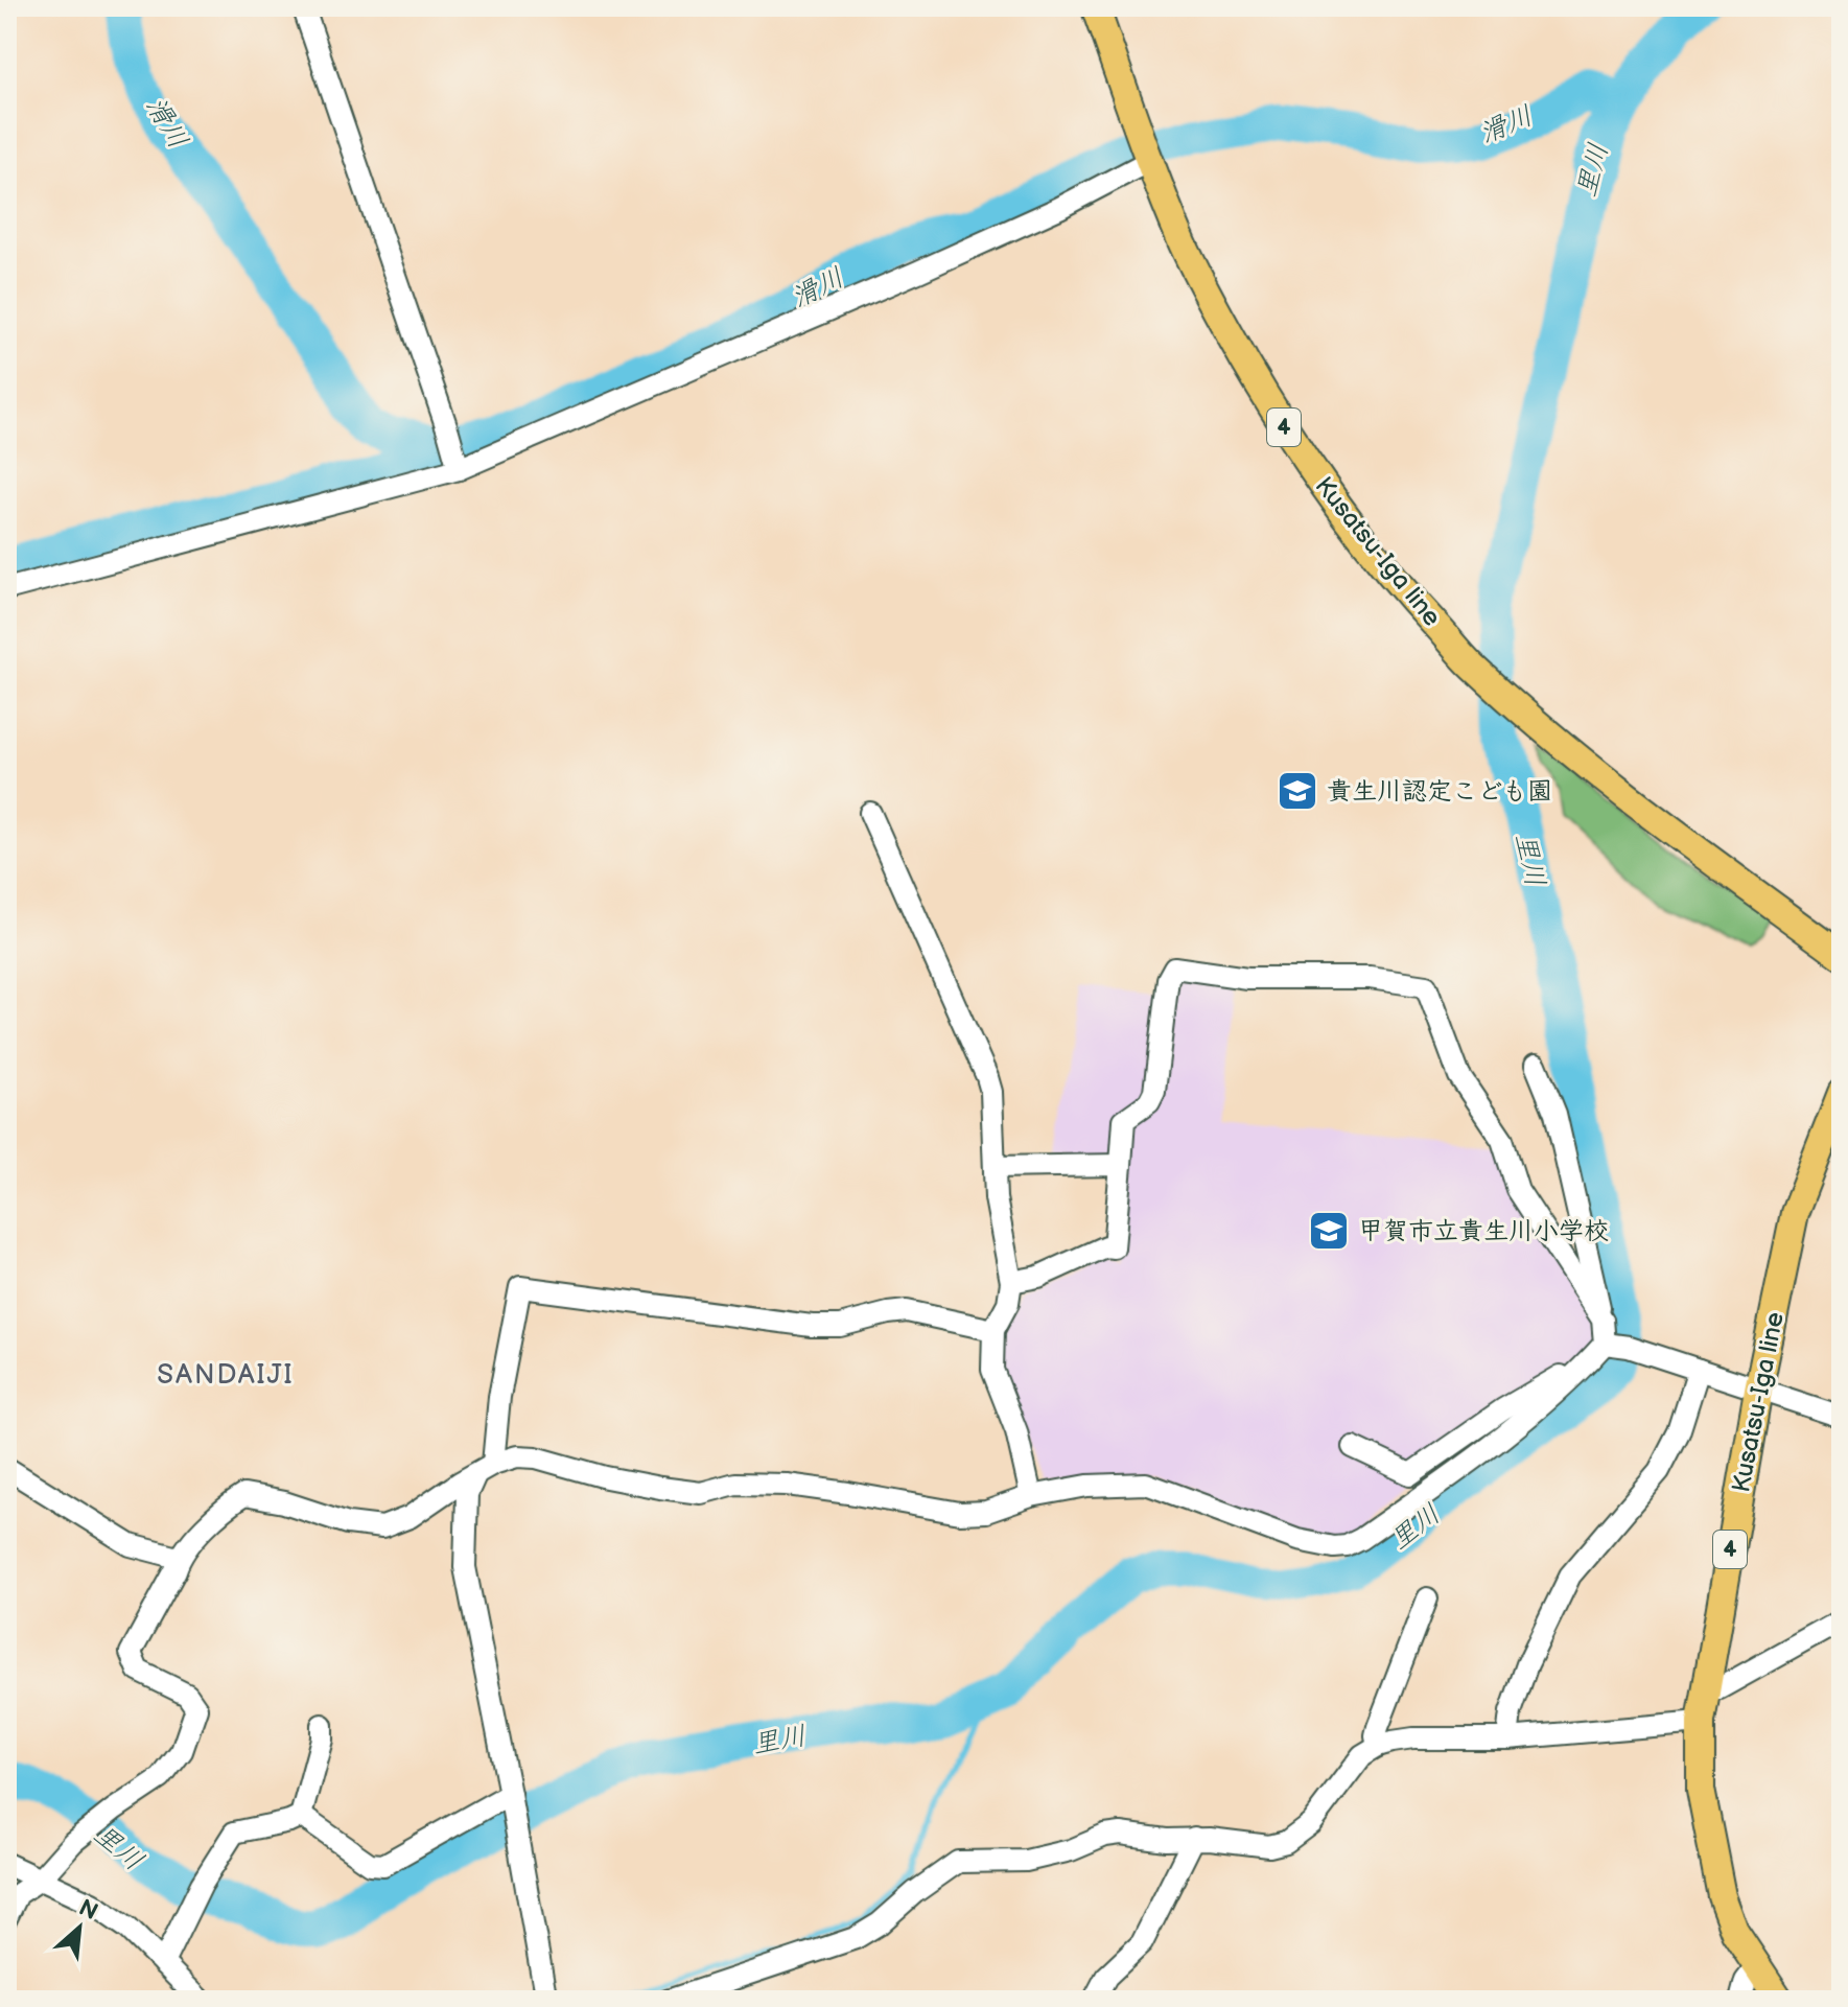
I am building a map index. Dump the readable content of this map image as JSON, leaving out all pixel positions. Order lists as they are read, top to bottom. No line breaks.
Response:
{"streets":{"main road":["4","Kusatsu-Iga line"]},"districts":["SANDAIJI"],"water":["滑川","里川"],"places":{"school or university":["貴生川認定こども園","甲賀市立貴生川小学校"]},"north":"top right"}
